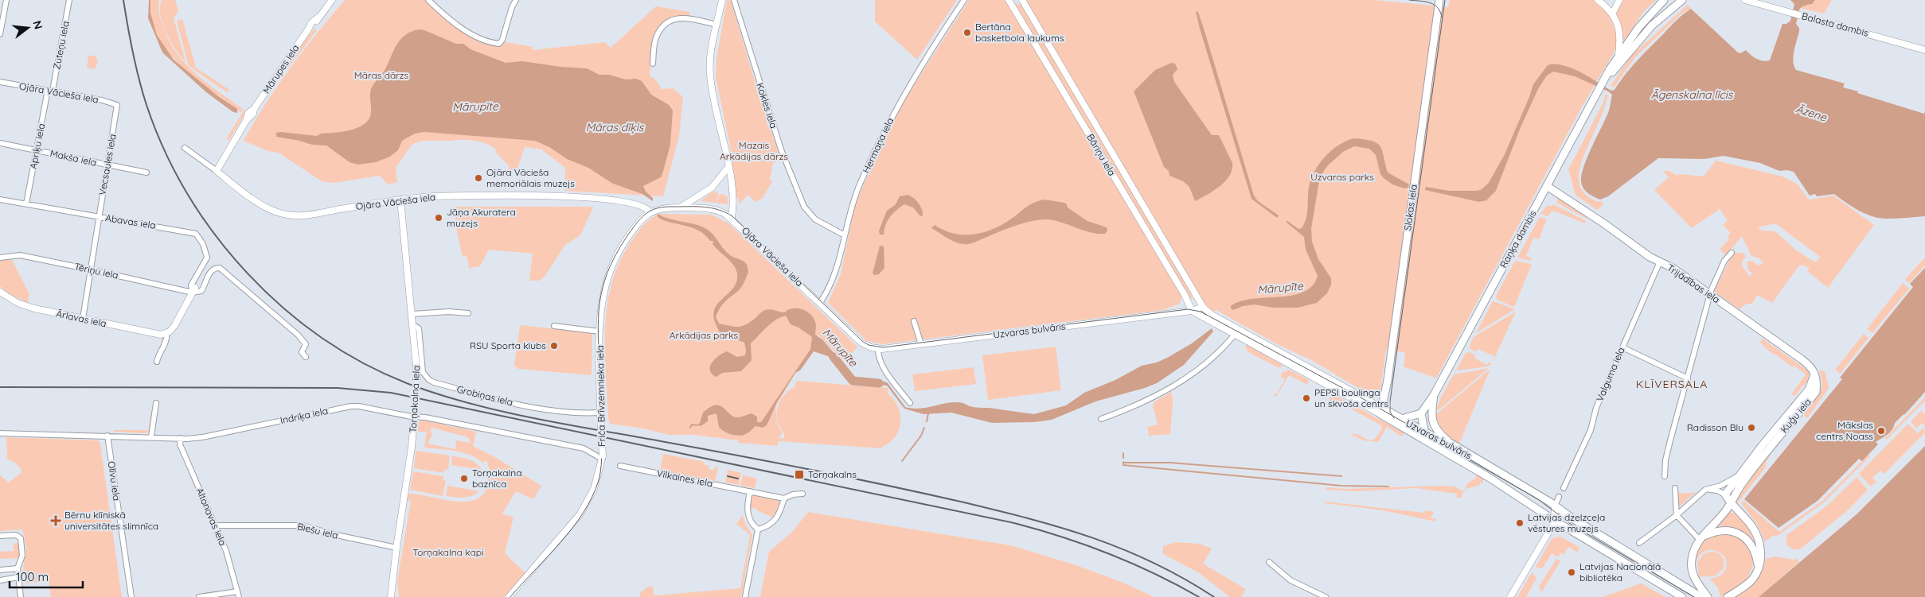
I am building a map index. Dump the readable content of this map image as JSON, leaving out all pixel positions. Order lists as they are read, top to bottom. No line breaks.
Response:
{"streets":{"main road":["Slokas iela","Raņķa dambis","Trijādības iela","Uzvaras bulvāris","Kuģu iela"],"street":["Balasta dambis","Zuteņu iela","Mārupes iela","Ojāra Vācieša iela","Kokles iela","Hermaņa iela","Apriķu iela","Bāriņu iela","Makša iela","Vecsaules iela","Abavas iela","Tēriņu iela","Ārlavas iela","Valguma iela","Grobiņas iela","Friča Brīvzemnieka iela","Torņakalna iela","Indriķa iela","Vilkaines iela","Olīvu iela","Altonavas iela","Biešu iela"]},"crossings":[["Zuteņu iela","Ojāra Vācieša iela"],["Zuteņu iela","Apriķu iela"],["Mārupes iela","Ojāra Vācieša iela"],["Ojāra Vācieša iela","Hermaņa iela"],["Ojāra Vācieša iela","Apriķu iela"],["Ojāra Vācieša iela","Vecsaules iela"],["Ojāra Vācieša iela","Uzvaras bulvāris"],["Ojāra Vācieša iela","Friča Brīvzemnieka iela"],["Ojāra Vācieša iela","Torņakalna iela"],["Kokles iela","Hermaņa iela"],["Apriķu iela","Makša iela"],["Apriķu iela","Abavas iela"],["Bāriņu iela","Uzvaras bulvāris"],["Makša iela","Vecsaules iela"],["Vecsaules iela","Abavas iela"],["Vecsaules iela","Tēriņu iela"],["Vecsaules iela","Ārlavas iela"],["Slokas iela","Uzvaras bulvāris"],["Abavas iela","Tēriņu iela"],["Raņķa dambis","Trijādības iela"],["Raņķa dambis","Uzvaras bulvāris"],["Trijādības iela","Valguma iela"],["Trijādības iela","Kuģu iela"],["Grobiņas iela","Friča Brīvzemnieka iela"],["Grobiņas iela","Torņakalna iela"],["Friča Brīvzemnieka iela","Indriķa iela"],["Torņakalna iela","Indriķa iela"],["Torņakalna iela","Biešu iela"],["Indriķa iela","Olīvu iela"],["Indriķa iela","Altonavas iela"],["Altonavas iela","Biešu iela"]],"districts":["KLĪVERSALA"],"water":["Āgenskalna līcis","Mārupīte","Āzene","Māras dīķis"],"parks":["Māras dārzs","Mazais Arkādijas dārzs","Uzvaras parks","Arkādijas parks","Torņakalna kapi"],"places":{"other":["Bertāna basketbola laukums","Ojāra Vācieša memoriālais muzejs","Jāņa Akuratera muzejs","RSU Sporta klubs","PEPSI boulinga un skvoša centrs","Radisson Blu","Mākslas centrs Noass","Torņakalna baznīca","Latvijas dzelzceļa vēstures muzejs","Latvijas Nacionālā bibliotēka"],"transit":["Torņakalns"],"health":["Bērnu klīniskā universitātes slimnīca"]},"scale_bar":"100 m","north":"right"}
